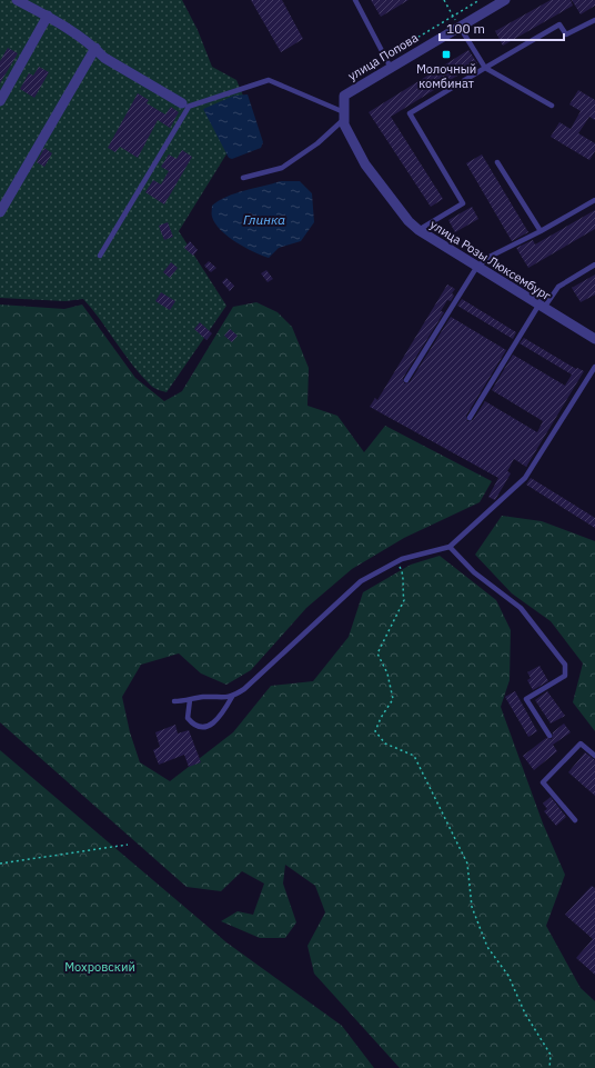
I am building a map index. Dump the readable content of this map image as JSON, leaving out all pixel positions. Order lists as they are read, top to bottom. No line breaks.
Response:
{"streets":{"street":["улица Попова","улица Розы Люксембург"]},"crossings":[["улица Попова","улица Розы Люксембург"]],"water":["Глинка"],"parks":["Мохровский"],"places":{"transit":["Молочный комбинат"]},"scale_bar":"100 m"}
